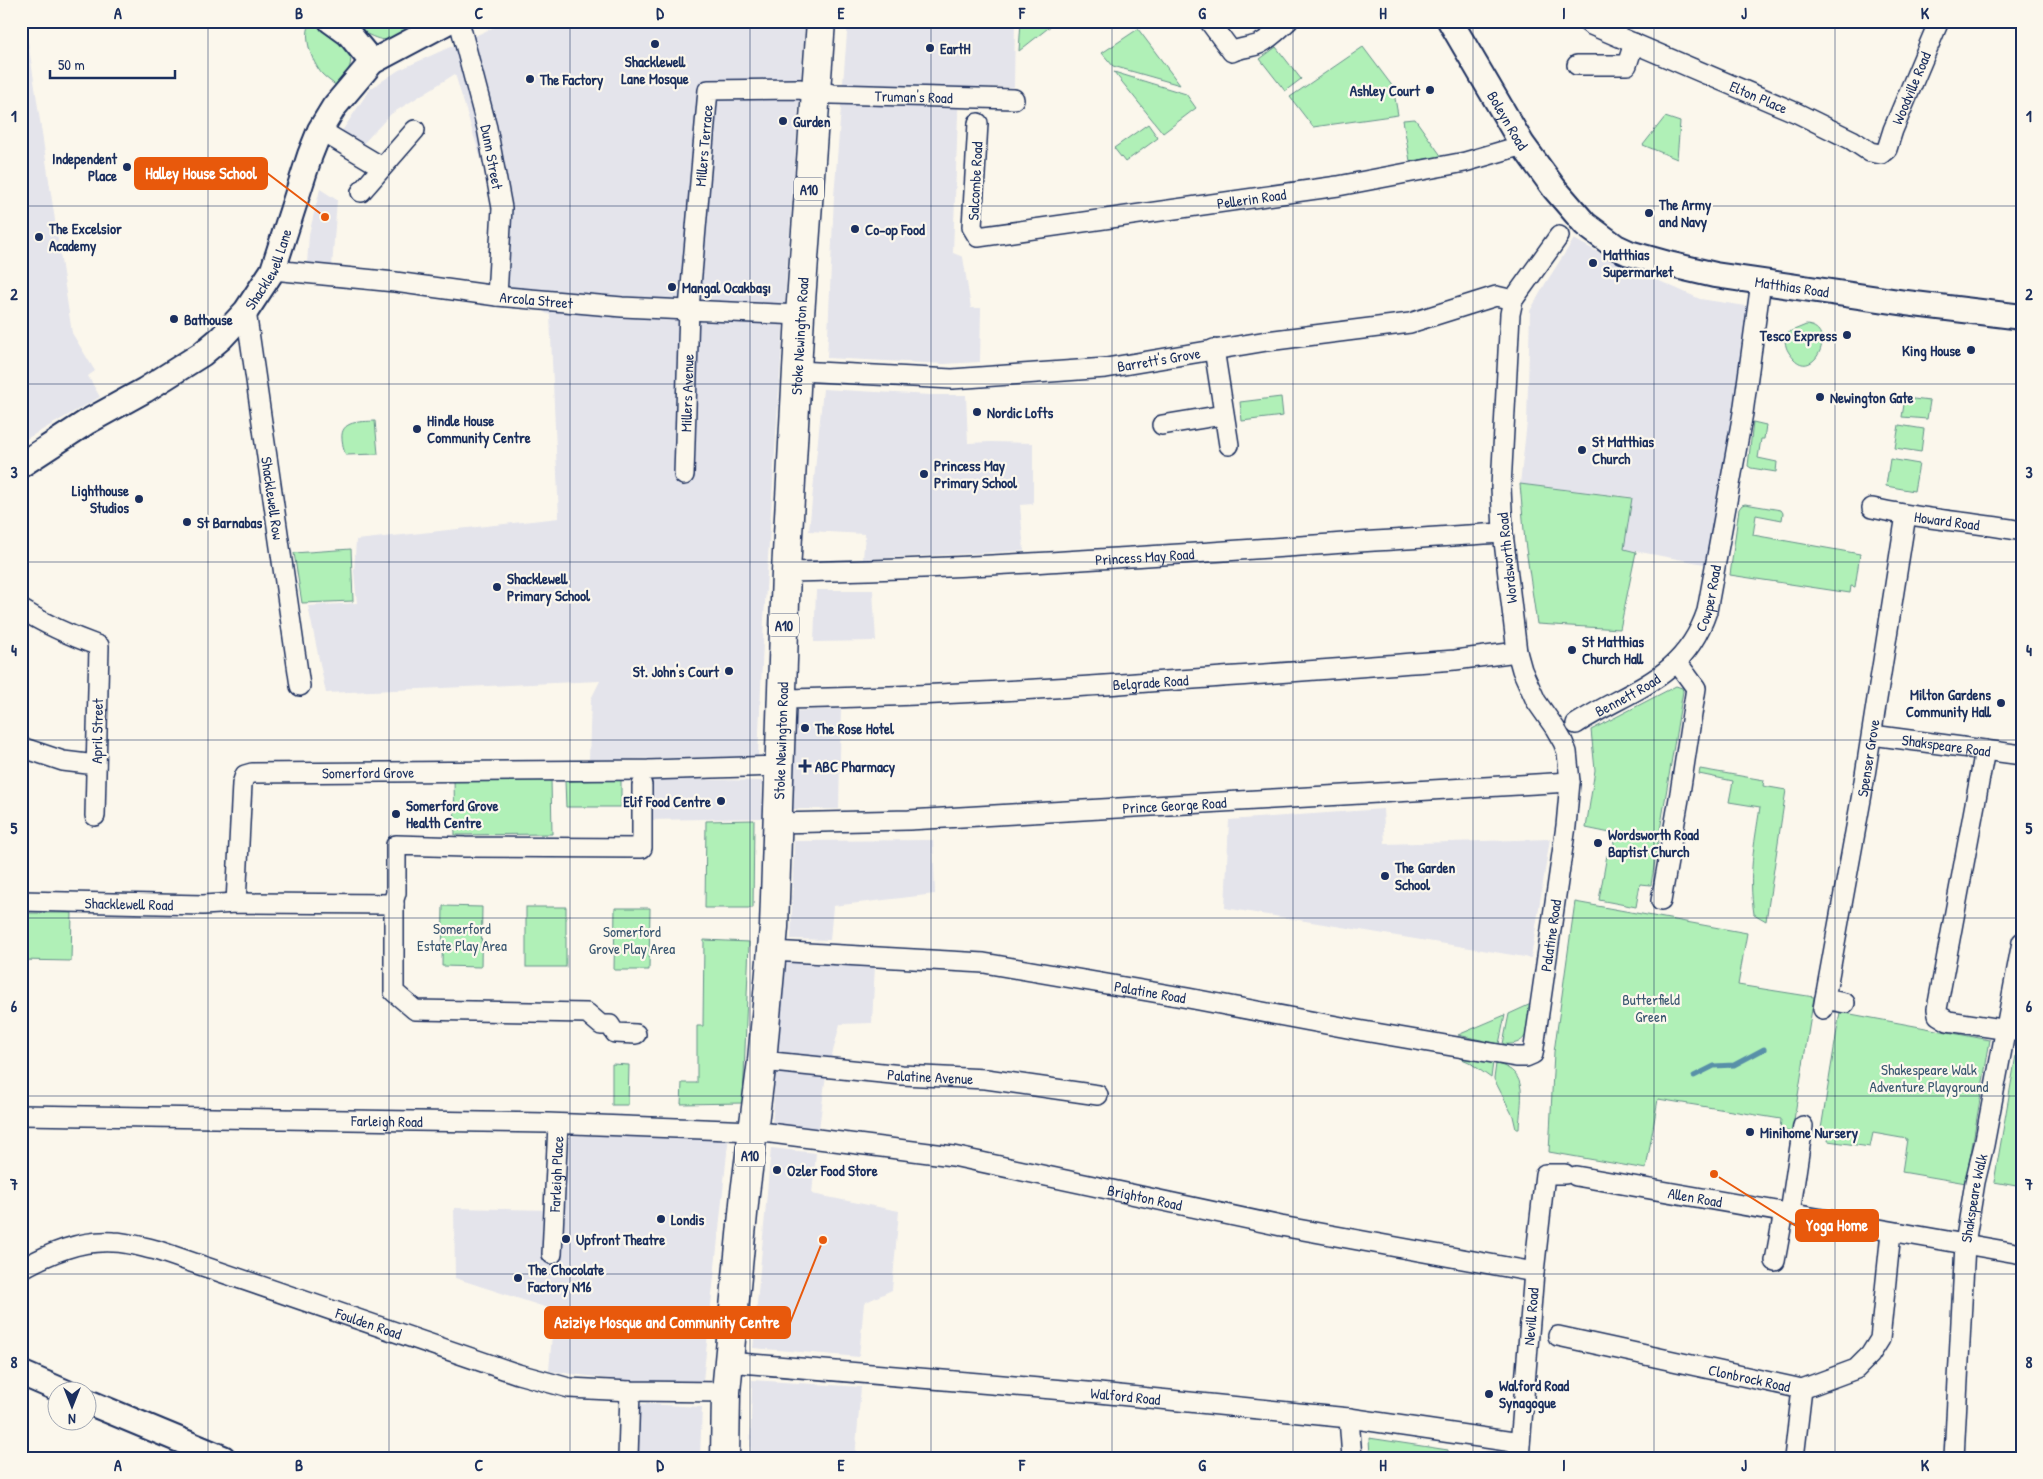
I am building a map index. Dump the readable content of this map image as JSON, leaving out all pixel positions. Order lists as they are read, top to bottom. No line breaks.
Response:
{"streets":{"highway":["A10","Stoke Newington Road"],"street":["Woodville Road","Truman's Road","Elton Place","Boleyn Road","Millers Terrace","Dunn Street","Salcombe Road","Pellerin Road","Shacklewell Lane","Matthias Road","Arcola Street","Barrett's Grove","Millers Avenue","Shacklewell Row","Howard Road","Princess May Road","Wordsworth Road","Cowper Road","Belgrade Road","Bennett Road","April Street","Shakspeare Road","Spenser Grove","Somerford Grove","Prince George Road","Shacklewell Road","Palatine Road","Palatine Avenue","Farleigh Road","Farleigh Place","Brighton Road","Allen Road","Shakspeare Walk","Nevill Road","Foulden Road","Clonbrock Road","Walford Road"]},"crossings":[["Woodville Road","Elton Place"],["Truman's Road","Millers Terrace"],["Truman's Road","Salcombe Road"],["Truman's Road","Stoke Newington Road"],["Boleyn Road","Pellerin Road"],["Boleyn Road","Matthias Road"],["Millers Terrace","Arcola Street"],["Millers Terrace","Stoke Newington Road"],["Millers Terrace","Millers Avenue"],["Dunn Street","Arcola Street"],["Salcombe Road","Pellerin Road"],["Shacklewell Lane","Arcola Street"],["Shacklewell Lane","Shacklewell Row"],["Matthias Road","Cowper Road"],["Arcola Street","Stoke Newington Road"],["Arcola Street","Millers Avenue"],["Stoke Newington Road","Barrett's Grove"],["Stoke Newington Road","Princess May Road"],["Stoke Newington Road","Belgrade Road"],["Stoke Newington Road","Somerford Grove"],["Stoke Newington Road","Prince George Road"],["Stoke Newington Road","Palatine Road"],["Stoke Newington Road","Palatine Avenue"],["Stoke Newington Road","Farleigh Road"],["Stoke Newington Road","Brighton Road"],["Stoke Newington Road","Foulden Road"],["Stoke Newington Road","Walford Road"],["Barrett's Grove","Wordsworth Road"],["Howard Road","Spenser Grove"],["Princess May Road","Wordsworth Road"],["Wordsworth Road","Belgrade Road"],["Wordsworth Road","Prince George Road"],["Wordsworth Road","Palatine Road"],["Cowper Road","Bennett Road"],["Shakspeare Road","Spenser Grove"],["Somerford Grove","Shacklewell Road"],["Farleigh Road","Farleigh Place"],["Farleigh Road","Brighton Road"],["Brighton Road","Nevill Road"],["Allen Road","Shakspeare Walk"],["Allen Road","Nevill Road"],["Allen Road","Clonbrock Road"],["Nevill Road","Walford Road"]],"parks":["Somerford Estate Play Area","Somerford Grove Play Area","Butterfield Green","Shakespeare Walk Adventure Playground"],"places":{"other":["Shacklewell Lane Mosque","EartH","The Factory","Ashley Court","Gurden","Independent Place","The Army and Navy","Halley House School","Co-op Food","The Excelsior Academy","Matthias Supermarket","Mangal Ocakbaşı","Bathouse","Tesco Express","King House","Newington Gate","Nordic Lofts","Hindle House Community Centre","St Matthias Church","Princess May Primary School","Lighthouse Studios","St Barnabas","Shacklewell Primary School","St Matthias Church Hall","St. John's Court","Milton Gardens Community Hall","The Rose Hotel","Elif Food Centre","Somerford Grove Health Centre","Wordsworth Road Baptist Church","The Garden School","Minihome Nursery","Ozler Food Store","Yoga Home","Londis","Upfront Theatre","Aziziye Mosque and Community Centre","The Chocolate Factory N16","Walford Road Synagogue"],"health":["ABC Pharmacy"]},"scale_bar":"50 m","north":"bottom","grid":{"columns":["A","B","C","D","E","F","G","H","I","J","K"],"rows":["1","2","3","4","5","6","7","8"]}}
